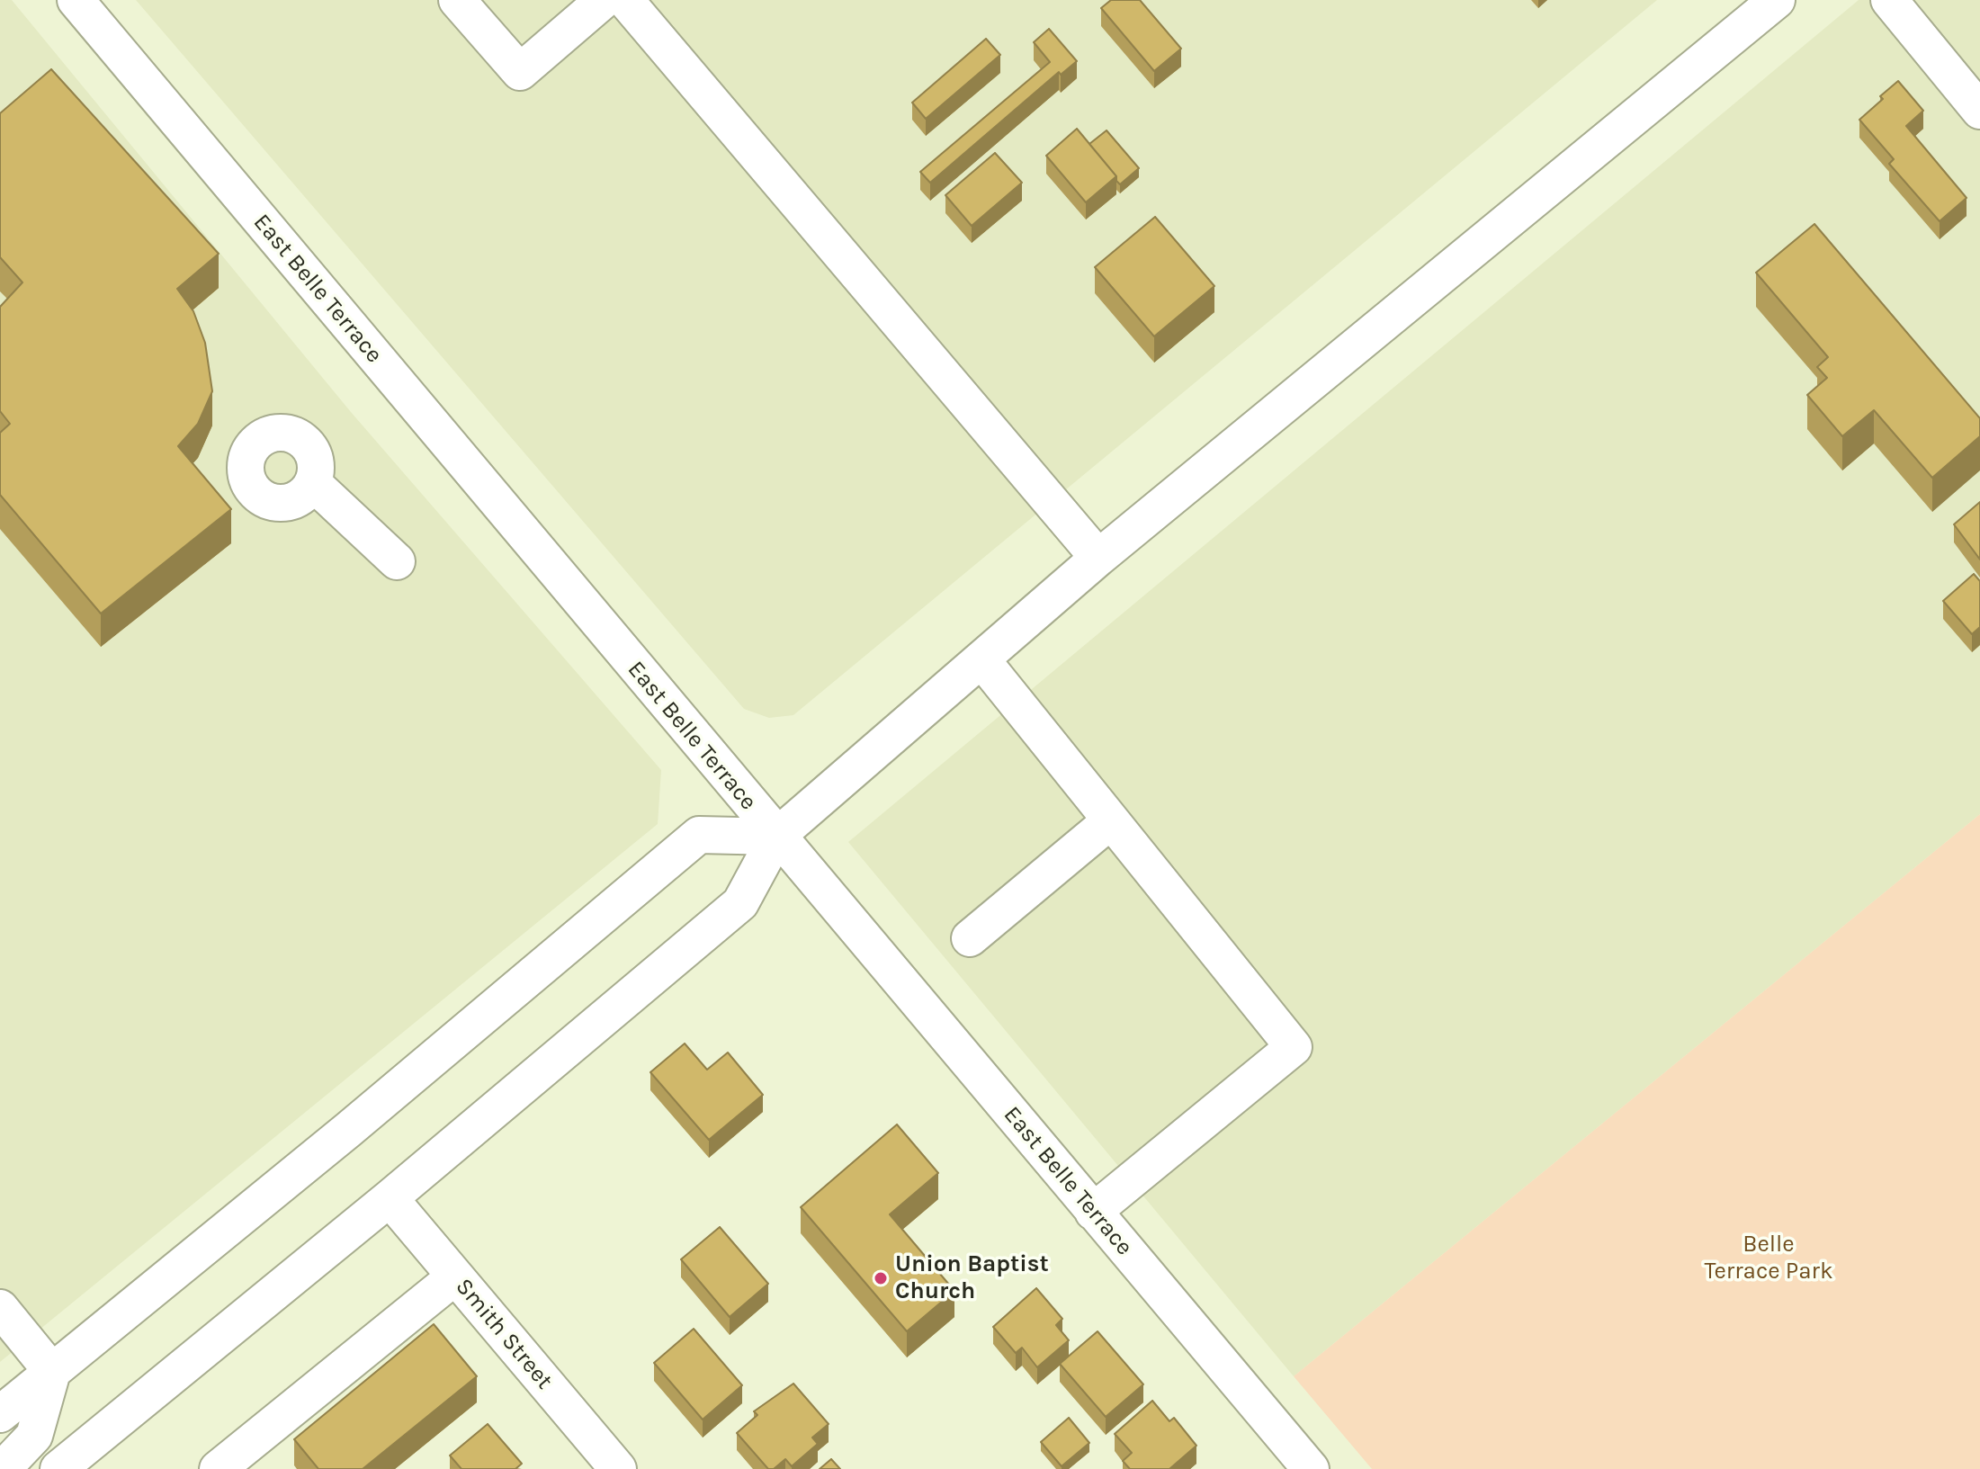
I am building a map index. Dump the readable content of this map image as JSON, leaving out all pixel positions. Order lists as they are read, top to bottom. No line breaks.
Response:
{"streets":{"street":["East Belle Terrace","Smith Street"]},"parks":["Belle Terrace Park"],"places":["Union Baptist Church"]}
